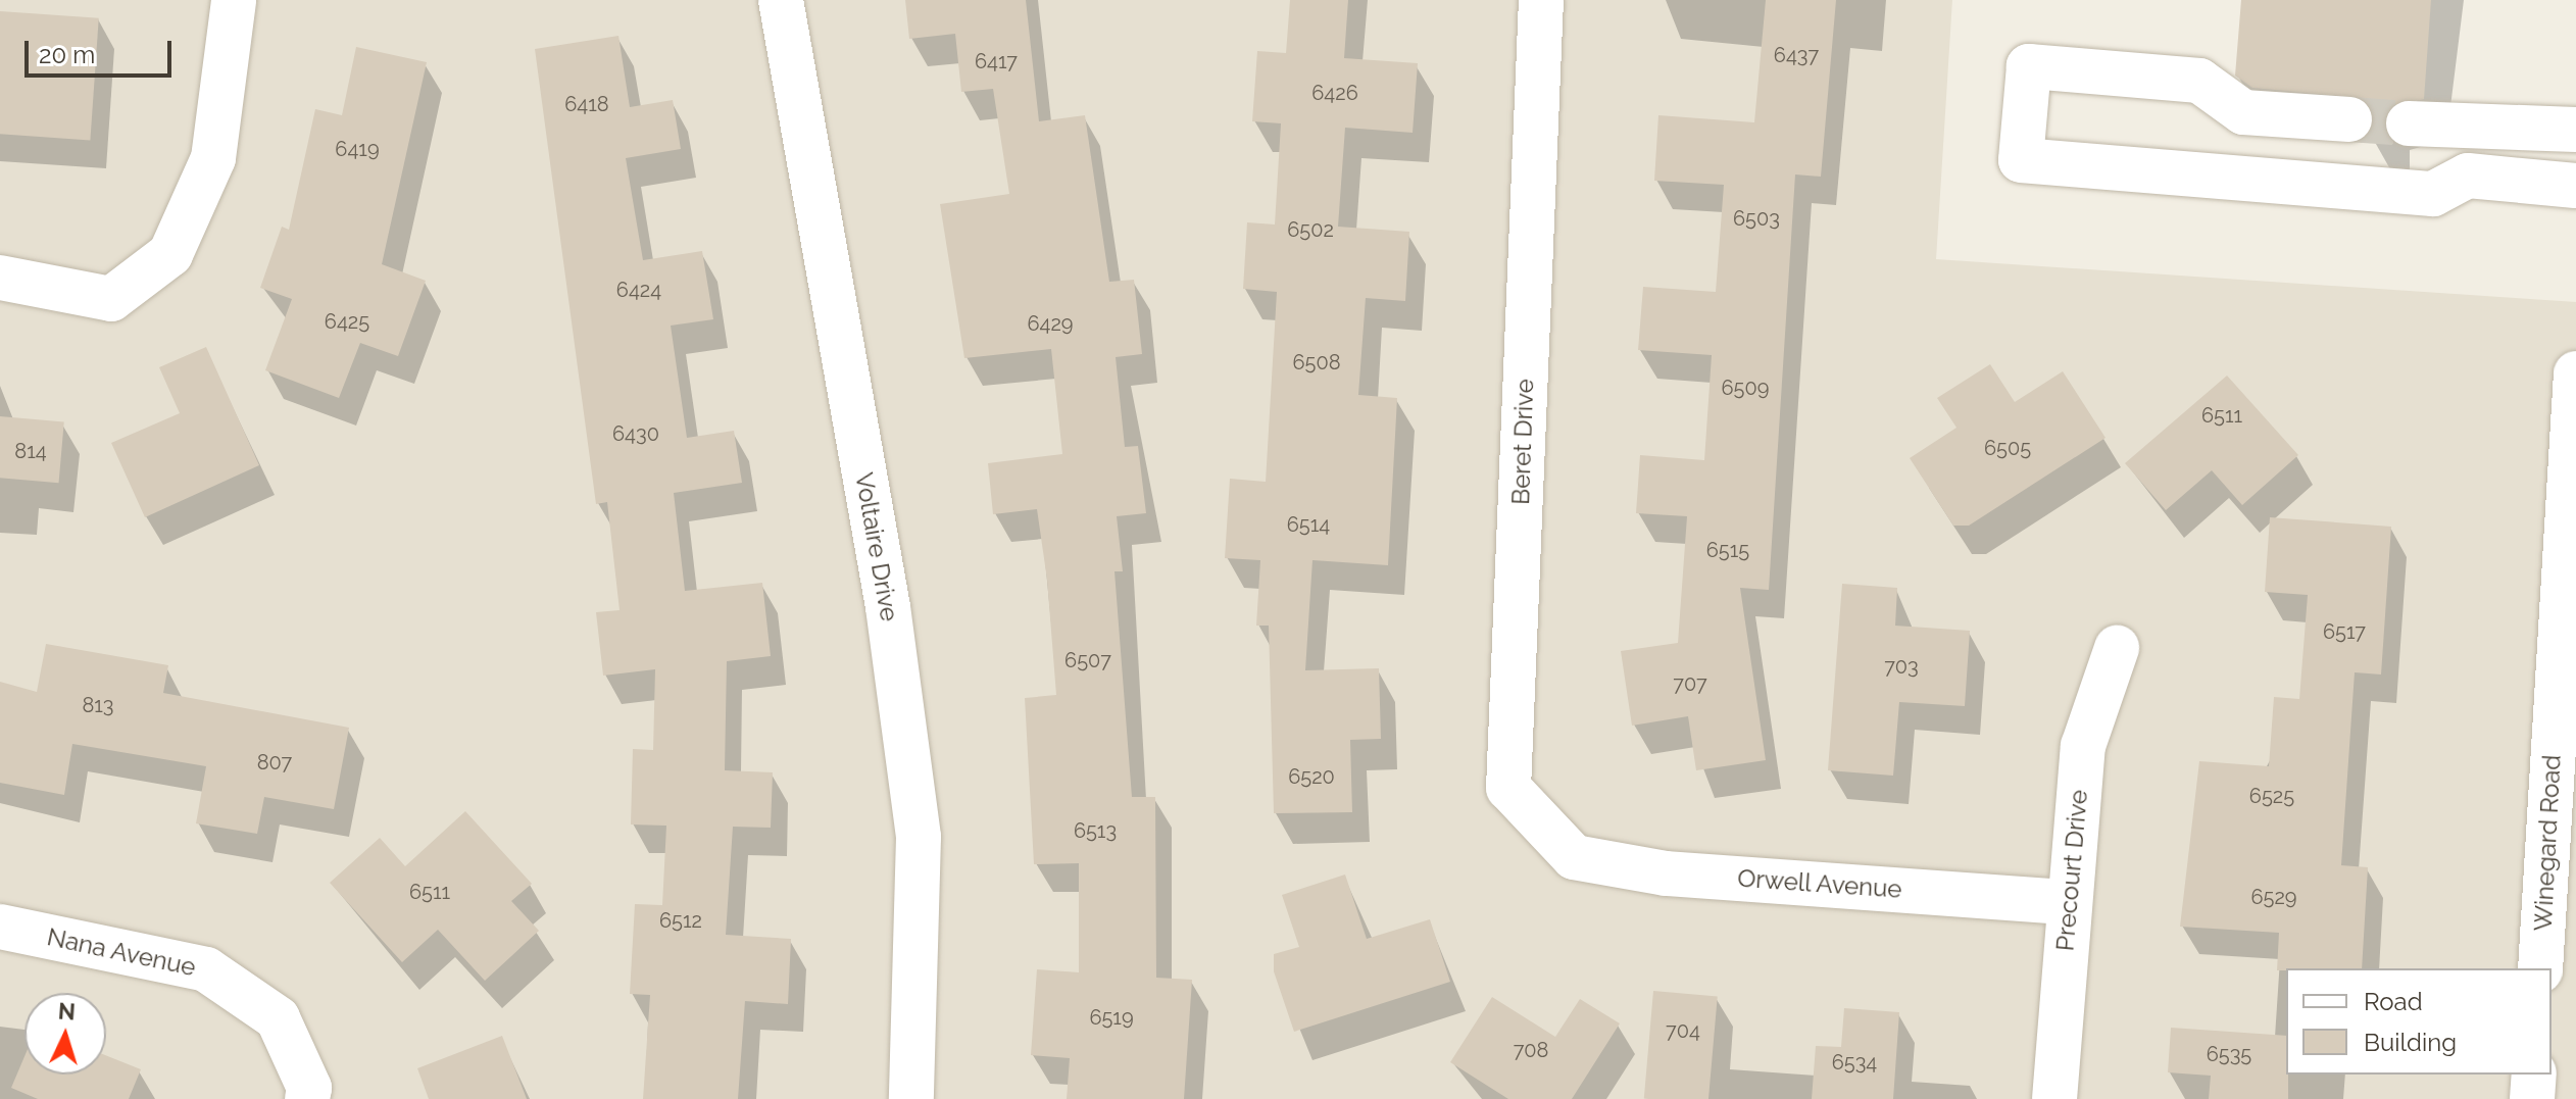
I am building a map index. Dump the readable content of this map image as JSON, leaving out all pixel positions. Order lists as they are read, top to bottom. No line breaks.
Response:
{"streets":{"street":["Beret Drive","Voltaire Drive","Winegard Road","Precourt Drive","Orwell Avenue","Nana Avenue"]},"crossings":[["Beret Drive","Orwell Avenue"],["Precourt Drive","Orwell Avenue"]],"house_numbers":["6437","6417","6426","6418","6419","6503","6502","6424","6425","6429","6508","6509","6511","6430","6505","814","6514","6515","6517","6507","703","707","813","807","6520","6525","6513","6511","6529","6512","6519","704","708","6535","6534"],"legend":["Road","Building"],"scale_bar":"20 m","north":"top"}
